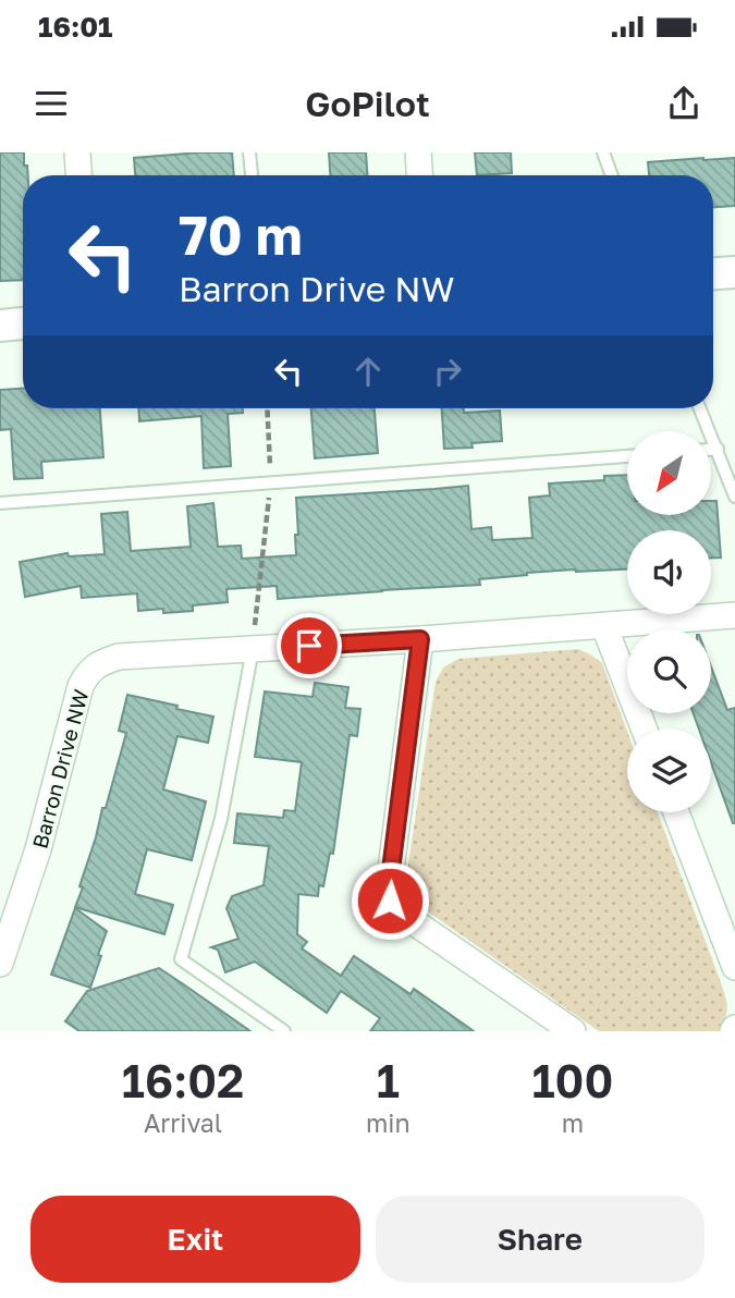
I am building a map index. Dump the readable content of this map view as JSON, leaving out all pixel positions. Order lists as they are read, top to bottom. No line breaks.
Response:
{"streets":{"street":["Barron Drive NW"]},"north":"bottom left","page":{"status":"16:01","header":"GoPilot","turn":["70 m","Barron Drive NW"],"eta":["16:02","Arrival","1","min","100","m"],"buttons":["Exit","Share"]}}
